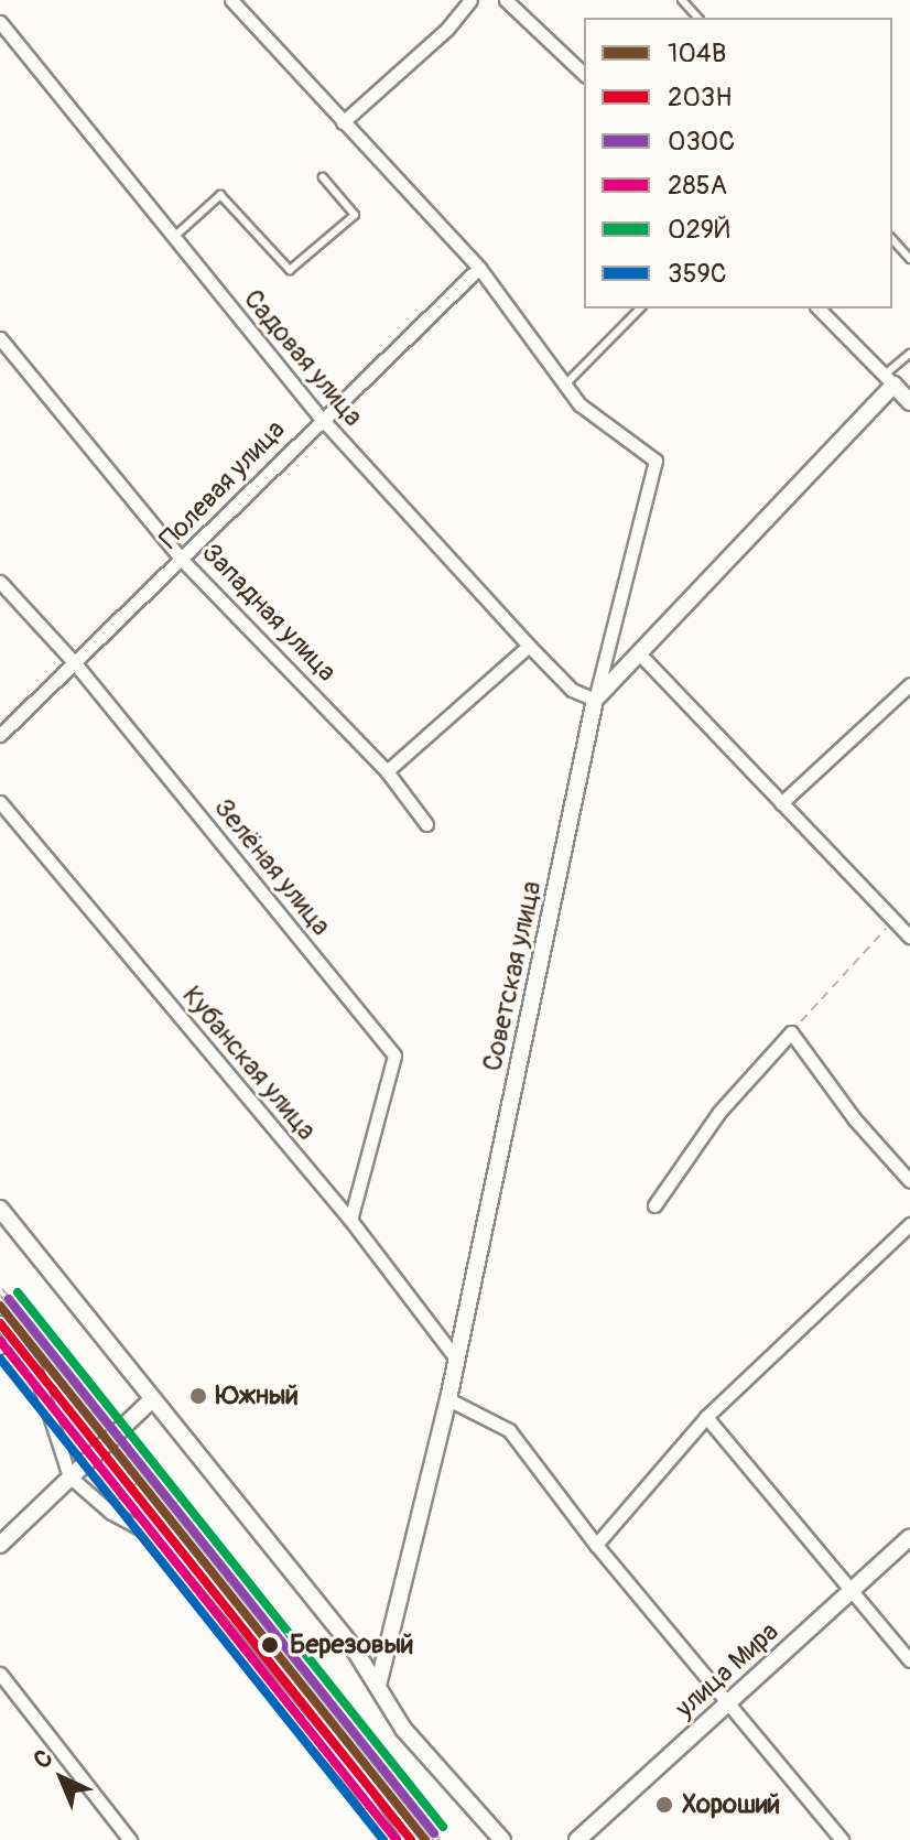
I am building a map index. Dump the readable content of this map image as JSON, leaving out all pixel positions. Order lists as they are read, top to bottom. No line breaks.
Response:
{"streets":{"street":["Садовая улица","Полевая улица","Западная улица","Зелёная улица","Советская улица","Кубанская улица","улица Мира"]},"crossings":[["Садовая улица","Полевая улица"],["Садовая улица","Советская улица"],["Полевая улица","Западная улица"],["Полевая улица","Зелёная улица"],["Зелёная улица","Кубанская улица"],["Советская улица","Кубанская улица"]],"places":["Южный","Березовый","Хороший"],"lines":["transit line 029Й","transit line 030C","transit line 104В","transit line 203Н","transit line 285А","transit line 359С"],"legend":["104В","203Н","030C","285А","029Й","359С"],"north":"top left"}
